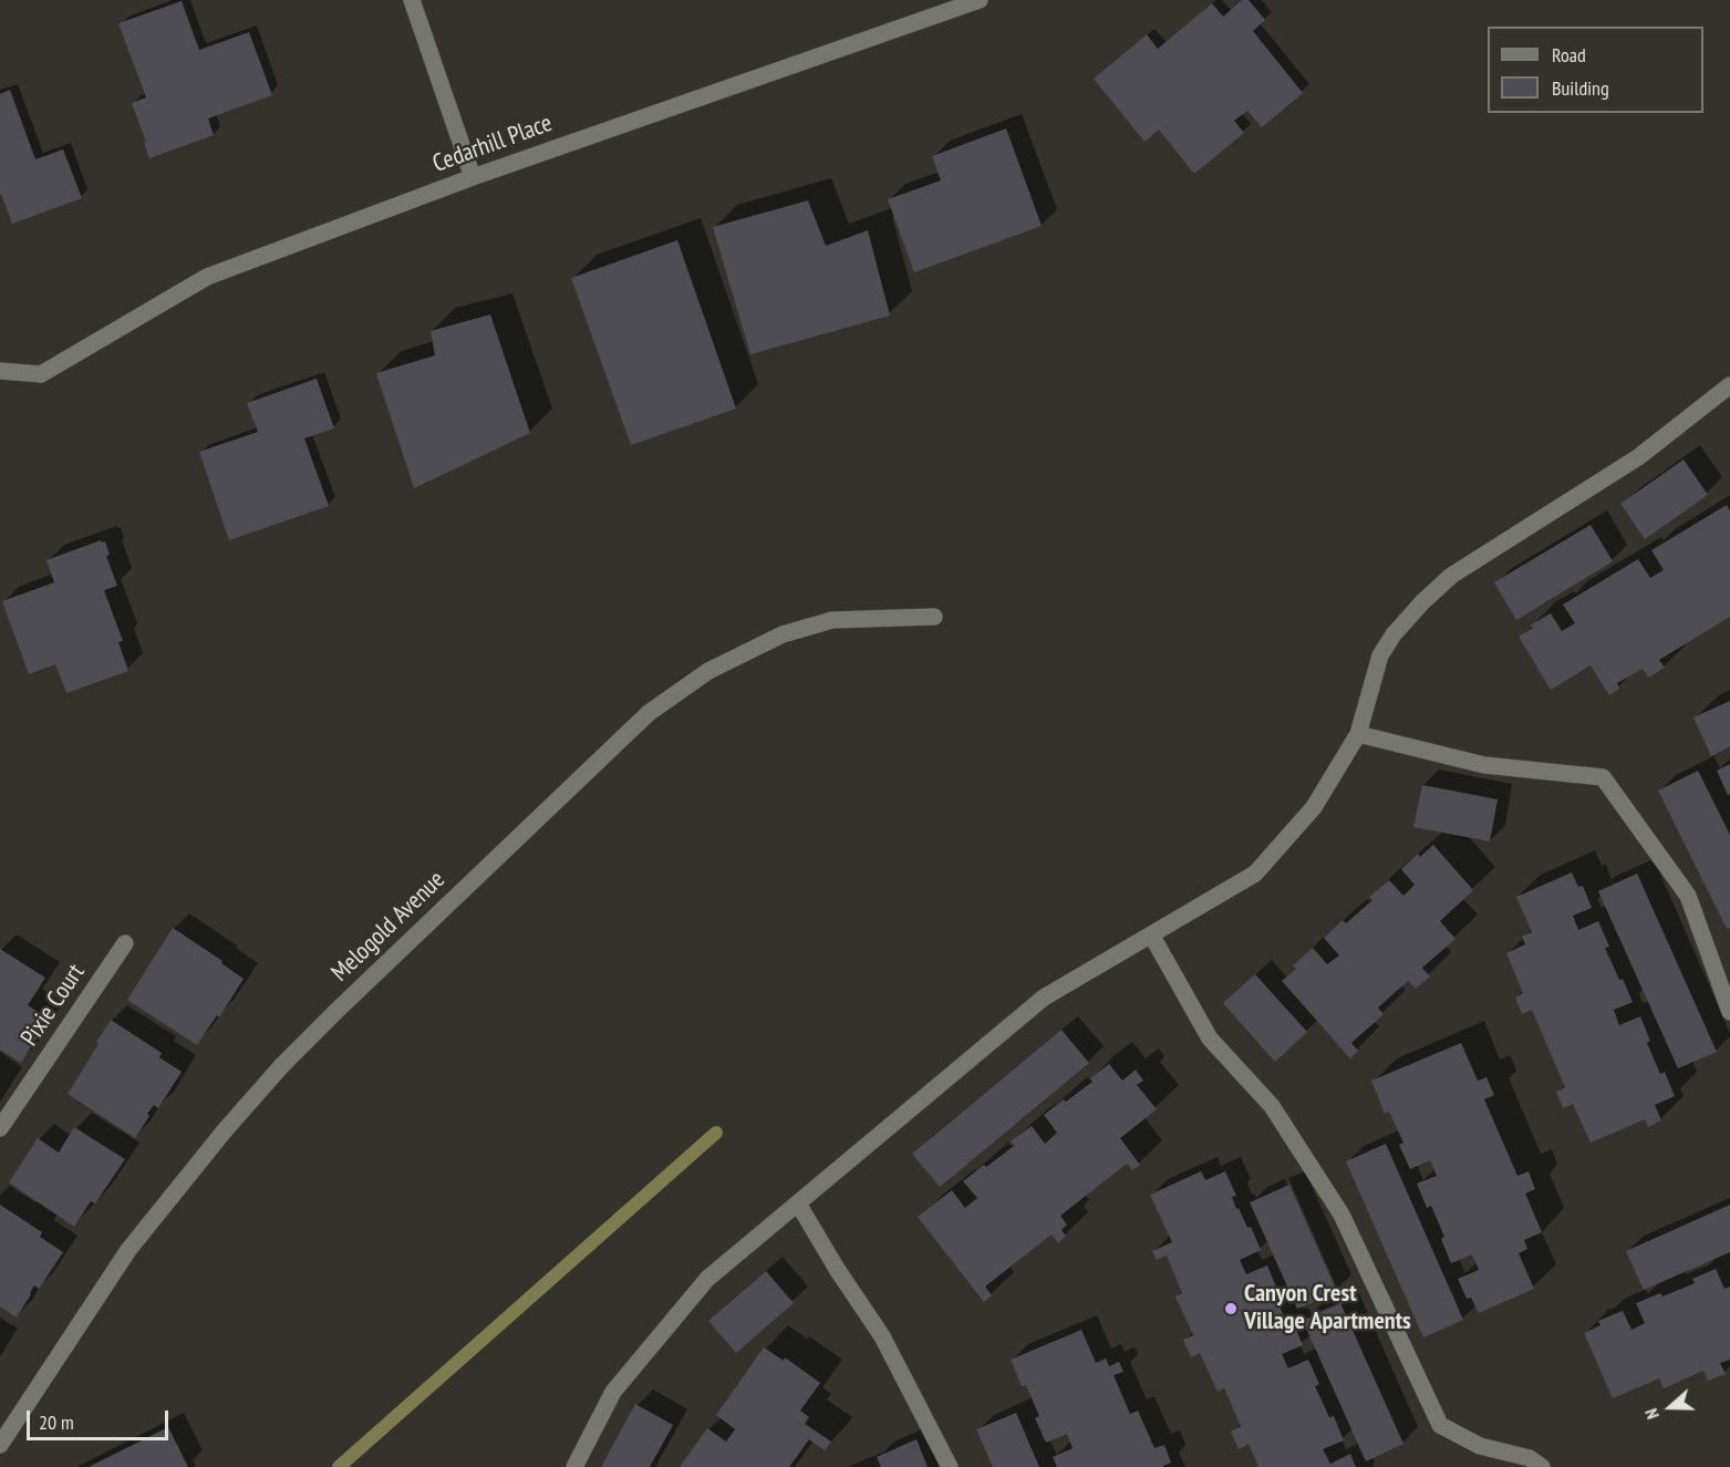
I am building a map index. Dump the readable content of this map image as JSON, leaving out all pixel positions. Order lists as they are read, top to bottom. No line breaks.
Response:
{"streets":{"street":["Cedarhill Place","Melogold Avenue","Pixie Court"]},"places":["Canyon Crest Village Apartments"],"legend":["Road","Building"],"scale_bar":"20 m","north":"left"}
